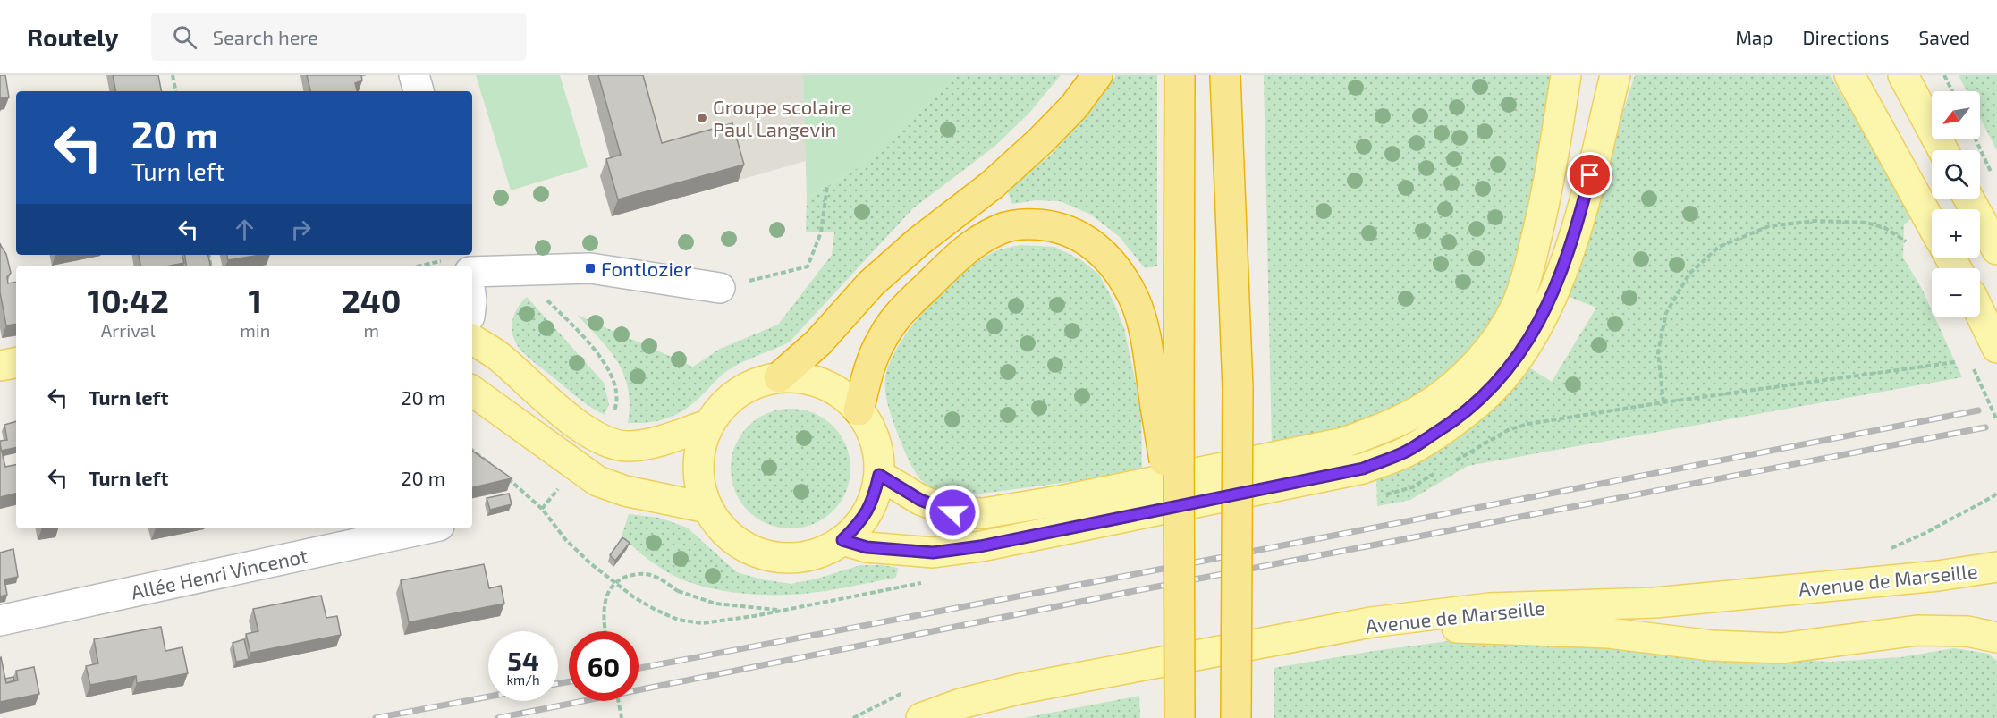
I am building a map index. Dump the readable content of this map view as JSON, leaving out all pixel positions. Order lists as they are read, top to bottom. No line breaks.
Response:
{"streets":{"main road":["Avenue de Marseille"],"street":["Allée Henri Vincenot"]},"places":{"other":["Groupe scolaire Paul Langevin"],"transit":["Fontlozier"]},"north":"bottom left","page":{"header":"Routely","search":"Search here","nav":["Map","Directions","Saved"],"map_buttons":["+","−"],"turn":["20 m","Turn left"],"eta":["10:42","Arrival","1","min","240","m"],"list":[{"name":"Turn left","value":"20 m"},{"name":"Turn left","value":"20 m"}],"speed":"54 km/h","limit":"60"}}
